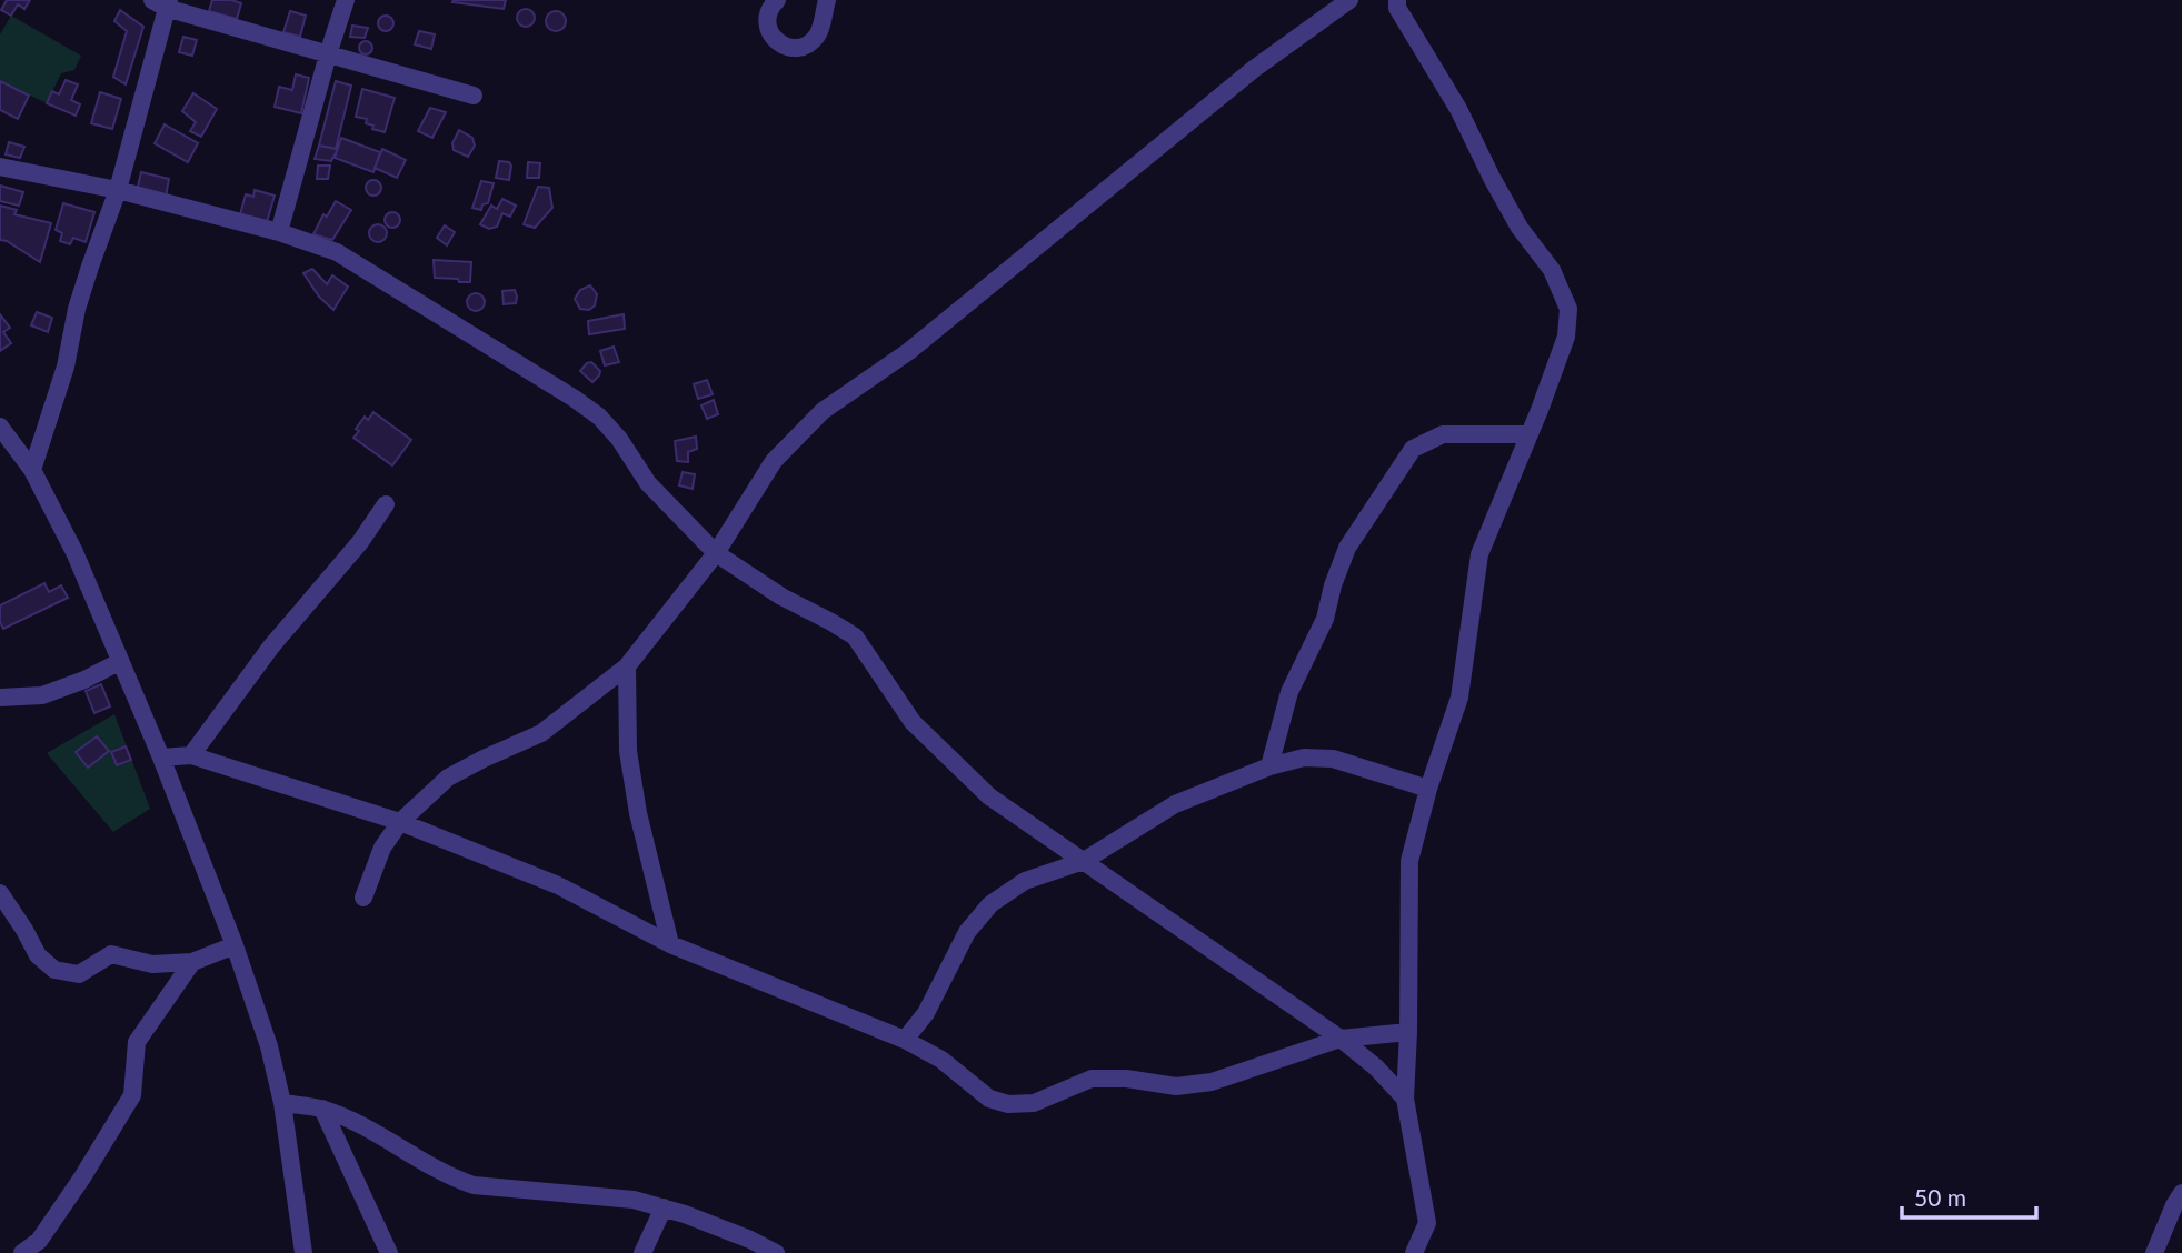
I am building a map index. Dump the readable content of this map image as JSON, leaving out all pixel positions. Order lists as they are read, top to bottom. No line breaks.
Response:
{"scale_bar":"50 m"}
